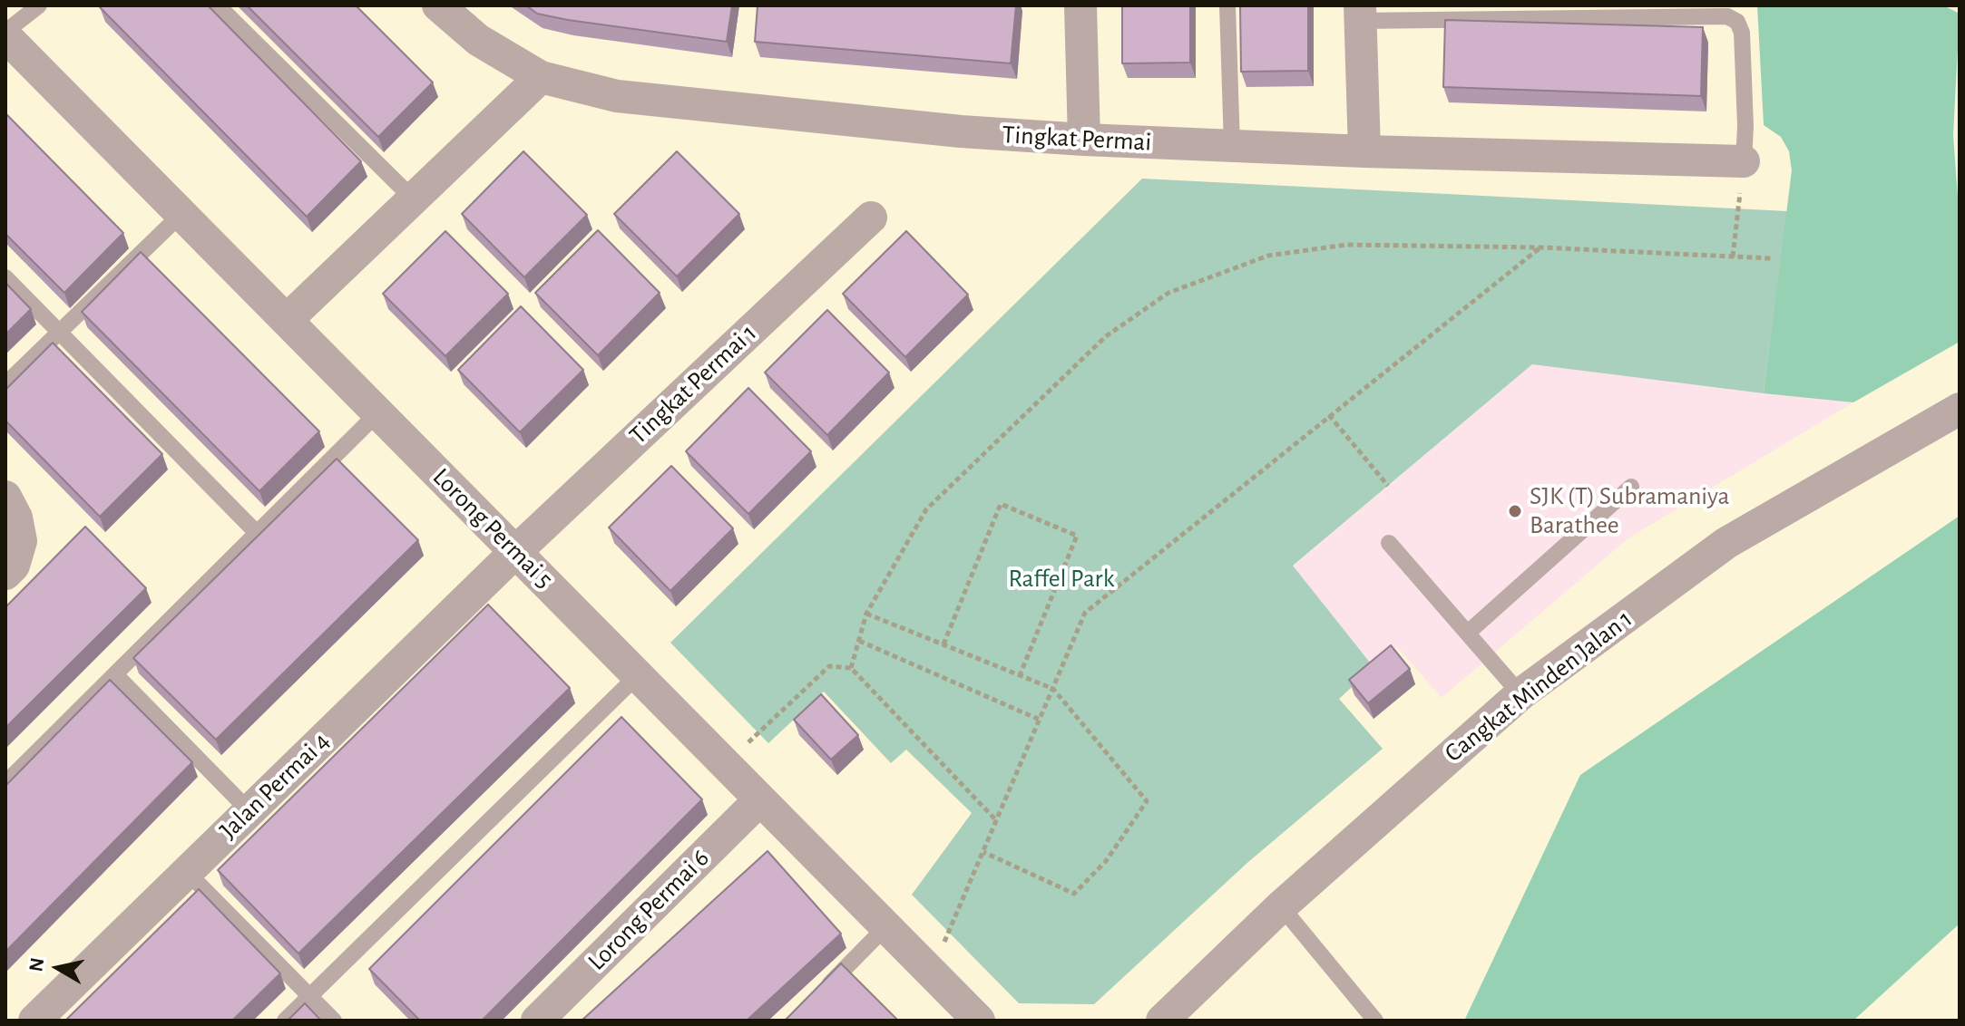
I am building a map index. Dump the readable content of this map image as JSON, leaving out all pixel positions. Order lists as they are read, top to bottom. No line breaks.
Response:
{"streets":{"street":["Tingkat Permai","Tingkat Permai 1","Lorong Permai 5","Cangkat Minden Jalan 1","Jalan Permai 4","Lorong Permai 6"]},"crossings":[["Tingkat Permai 1","Lorong Permai 5"],["Tingkat Permai 1","Jalan Permai 4"],["Lorong Permai 5","Jalan Permai 4"],["Lorong Permai 5","Lorong Permai 6"]],"parks":["Raffel Park"],"places":["SJK (T) Subramaniya Barathee"],"north":"left"}
